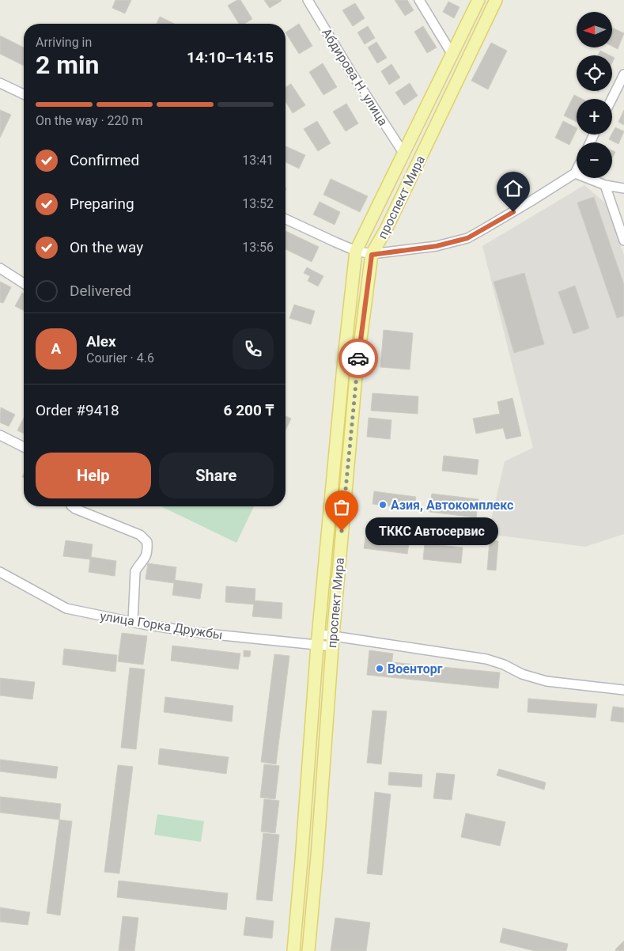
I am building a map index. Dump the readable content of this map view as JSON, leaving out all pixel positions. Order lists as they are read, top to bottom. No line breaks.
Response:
{"streets":{"main road":["проспект Мира"],"street":["Абдирова Н. улица","улица Горка Дружбы"]},"crossings":[["Абдирова Н. улица","проспект Мира"],["проспект Мира","улица Горка Дружбы"]],"places":["Азия, Автокомплекс","ТККС Автосервис","Военторг"],"north":"left","page":{"map_buttons":["+","−"],"heading":["2 min","Arriving in","14:10–14:15"],"panel":["Alex","Courier · 4.6","Order #9418","6 200 ₸"],"bar":"On the way · 220 m","list":[["Confirmed","13:41"],["Preparing","13:52"],["On the way","13:56"],"Delivered"],"round":"A","buttons":["Help","Share"],"bubble":"ТККС Автосервис"}}
